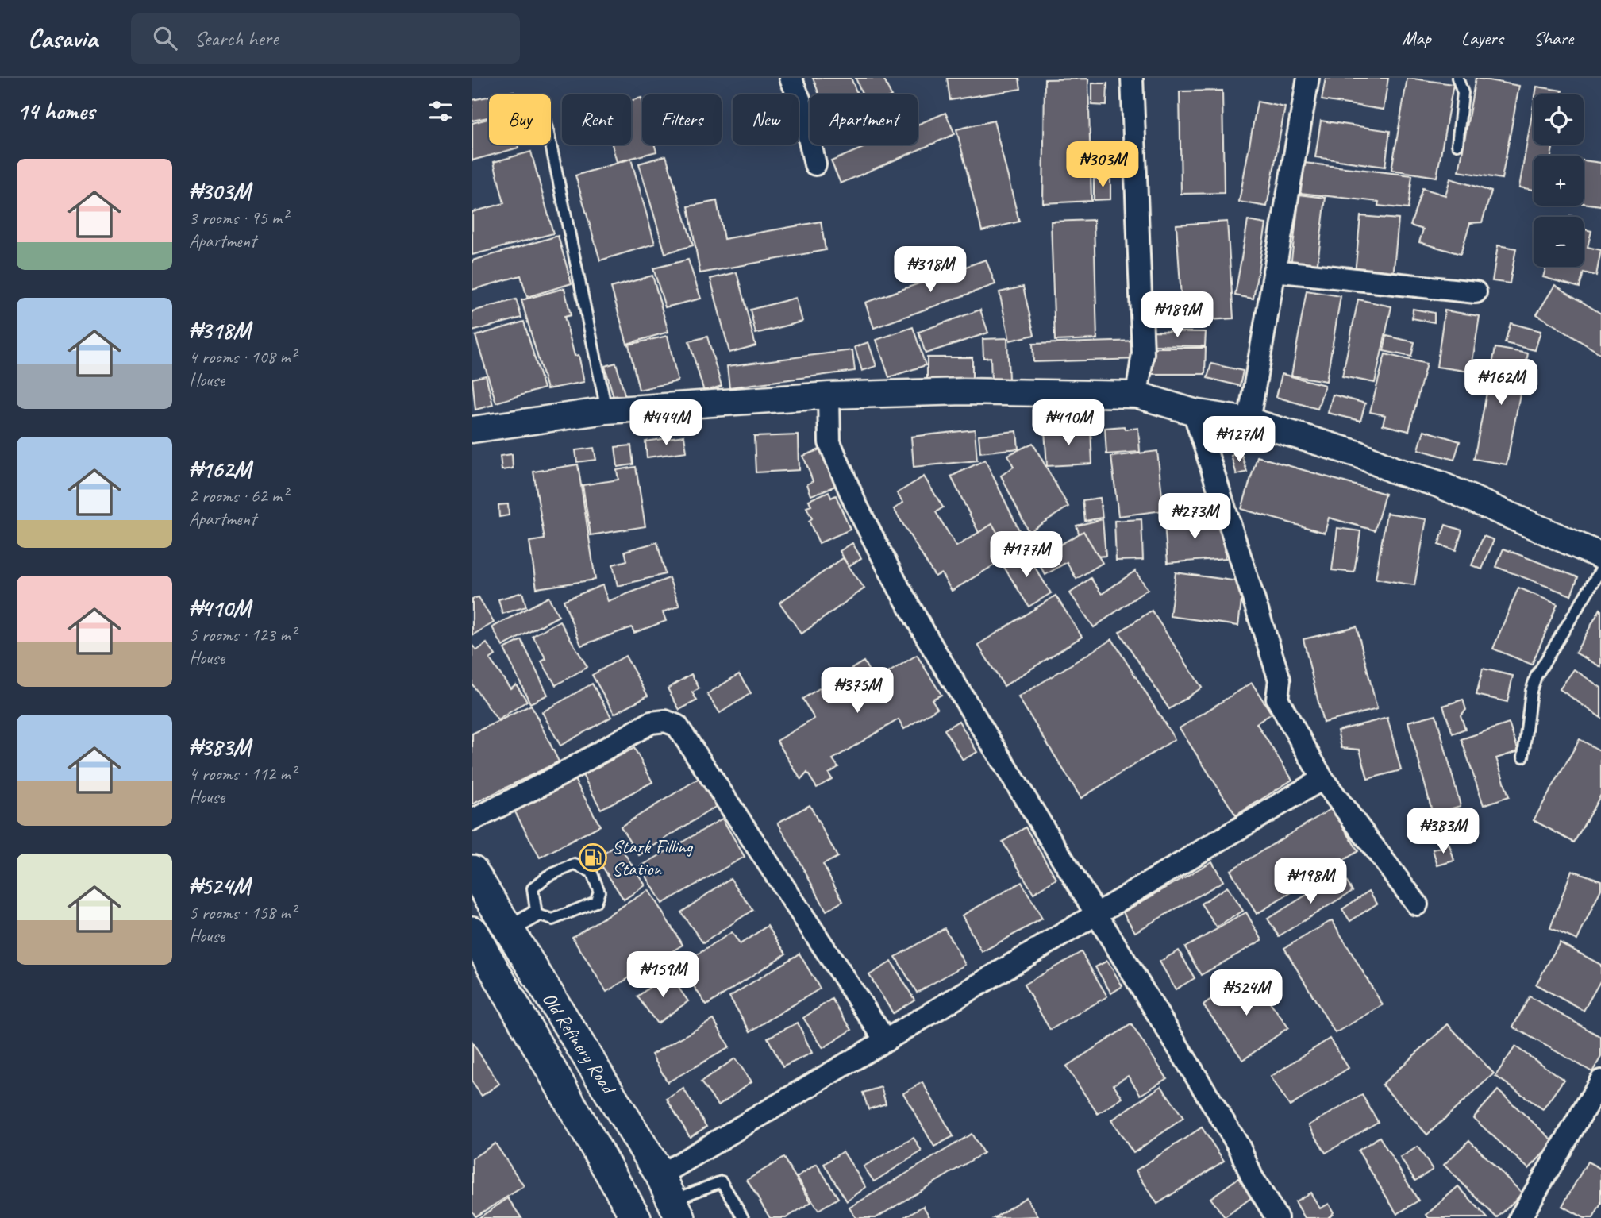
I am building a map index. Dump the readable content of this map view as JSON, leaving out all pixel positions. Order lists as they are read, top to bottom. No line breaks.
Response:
{"streets":{"main road":["Old Refinery Road"]},"places":{"fuel station":["Stark Filling Station"]},"page":{"header":"Casavia","search":"Search here","nav":["Map","Layers","Share"],"heading":"14 homes","map_buttons":["+","−"],"chip":["Buy","Rent","Filters","New","Apartment"],"price":["₦303M","₦318M","₦189M","₦162M","₦444M","₦410M","₦127M","₦273M","₦177M","₦375M","₦383M","₦198M","₦159M","₦524M"],"list":[{"name":"₦303M","note":"3 rooms · 95 m² · Apartment"},{"name":"₦318M","note":"4 rooms · 108 m² · House"},{"name":"₦162M","note":"2 rooms · 62 m² · Apartment"},{"name":"₦410M","note":"5 rooms · 123 m² · House"},{"name":"₦383M","note":"4 rooms · 112 m² · House"},{"name":"₦524M","note":"5 rooms · 158 m² · House"}]}}
